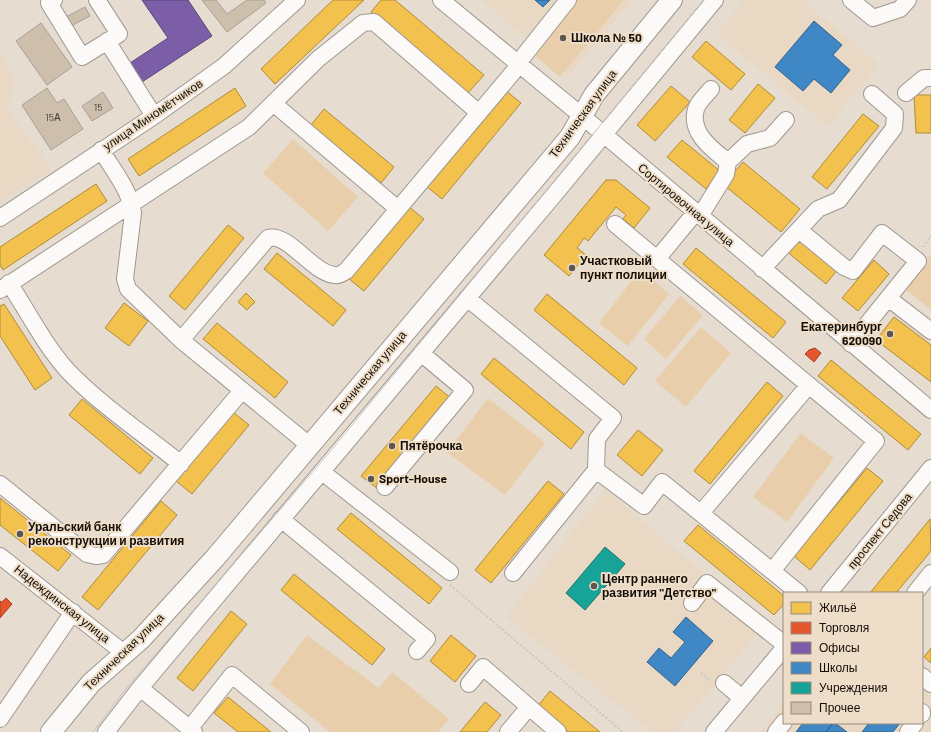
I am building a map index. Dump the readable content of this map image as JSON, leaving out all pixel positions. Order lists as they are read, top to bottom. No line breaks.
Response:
{"streets":{"main road":["Техническая улица"],"street":["улица Миномётчиков","Сортировочная улица","проспект Седова","Надеждинская улица"]},"crossings":[["Техническая улица","Сортировочная улица"],["Техническая улица","Надеждинская улица"]],"places":["Школа № 50","Участковый пункт полиции","Екатеринбург 620090","Пятёрочка","Sport-House","Уральский банк реконструкции и развития","Центр раннего развития \"Детство\""],"house_numbers":["15","15А"],"legend":["Жильё","Торговля","Офисы","Школы","Учреждения","Прочее"]}
